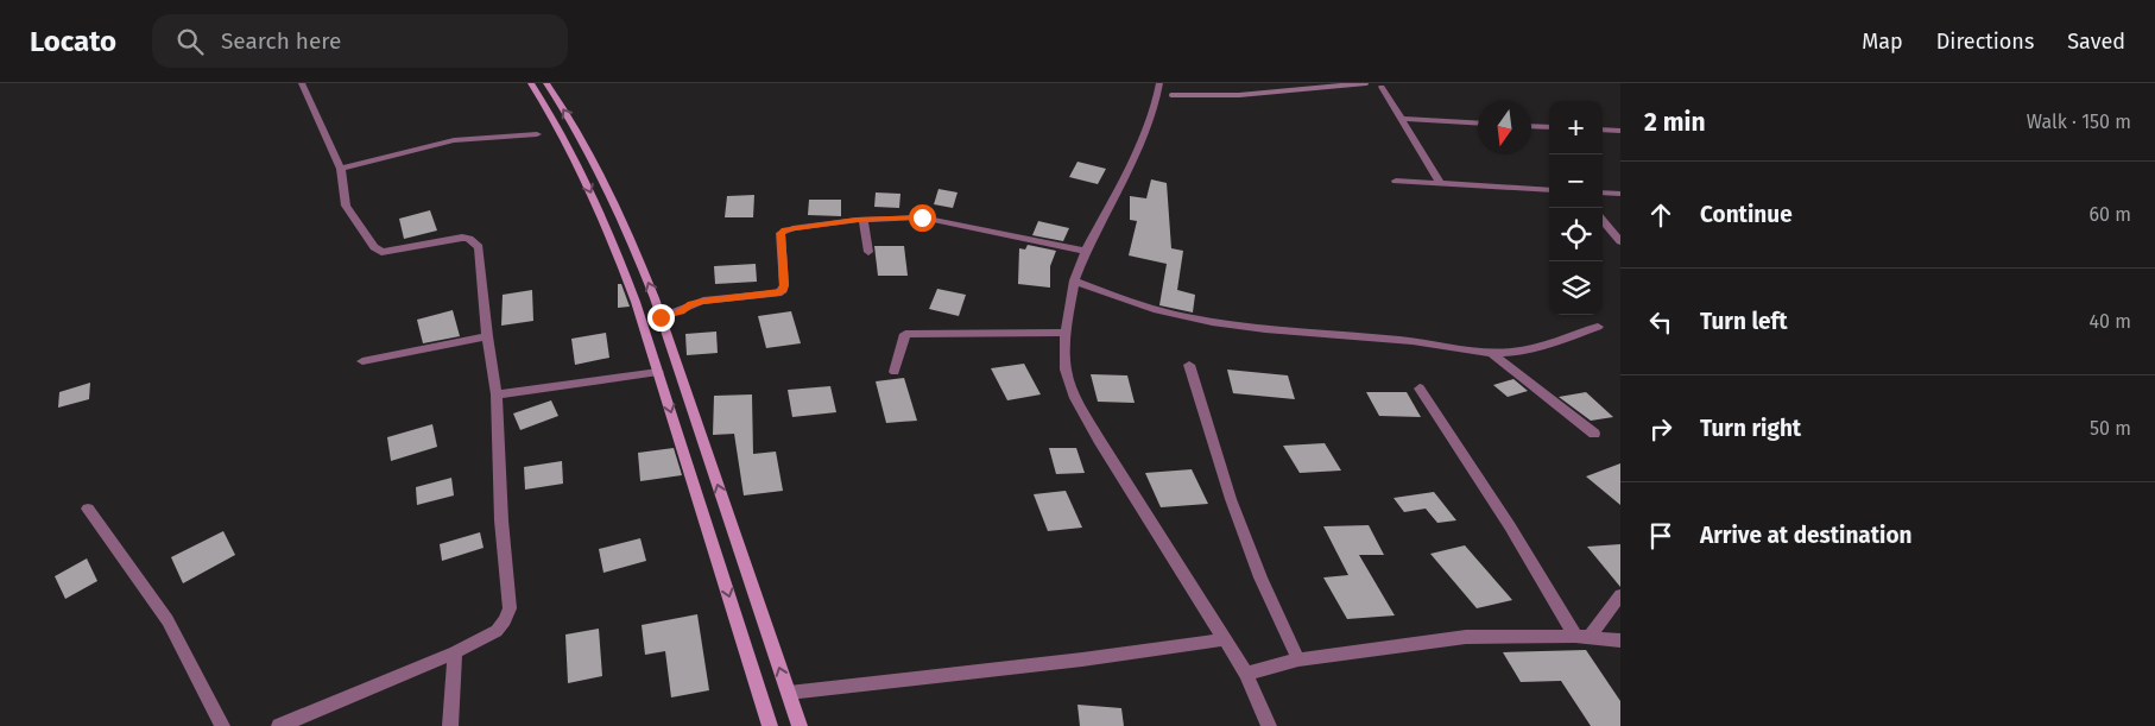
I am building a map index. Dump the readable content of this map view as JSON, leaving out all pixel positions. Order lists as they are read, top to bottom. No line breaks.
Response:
{"north":"bottom","page":{"header":"Locato","search":"Search here","nav":["Map","Directions","Saved"],"heading":["2 min","Walk · 150 m"],"map_buttons":["+","−"],"list":[["Continue","60 m"],["Turn left","40 m"],["Turn right","50 m"],"Arrive at destination"]}}
